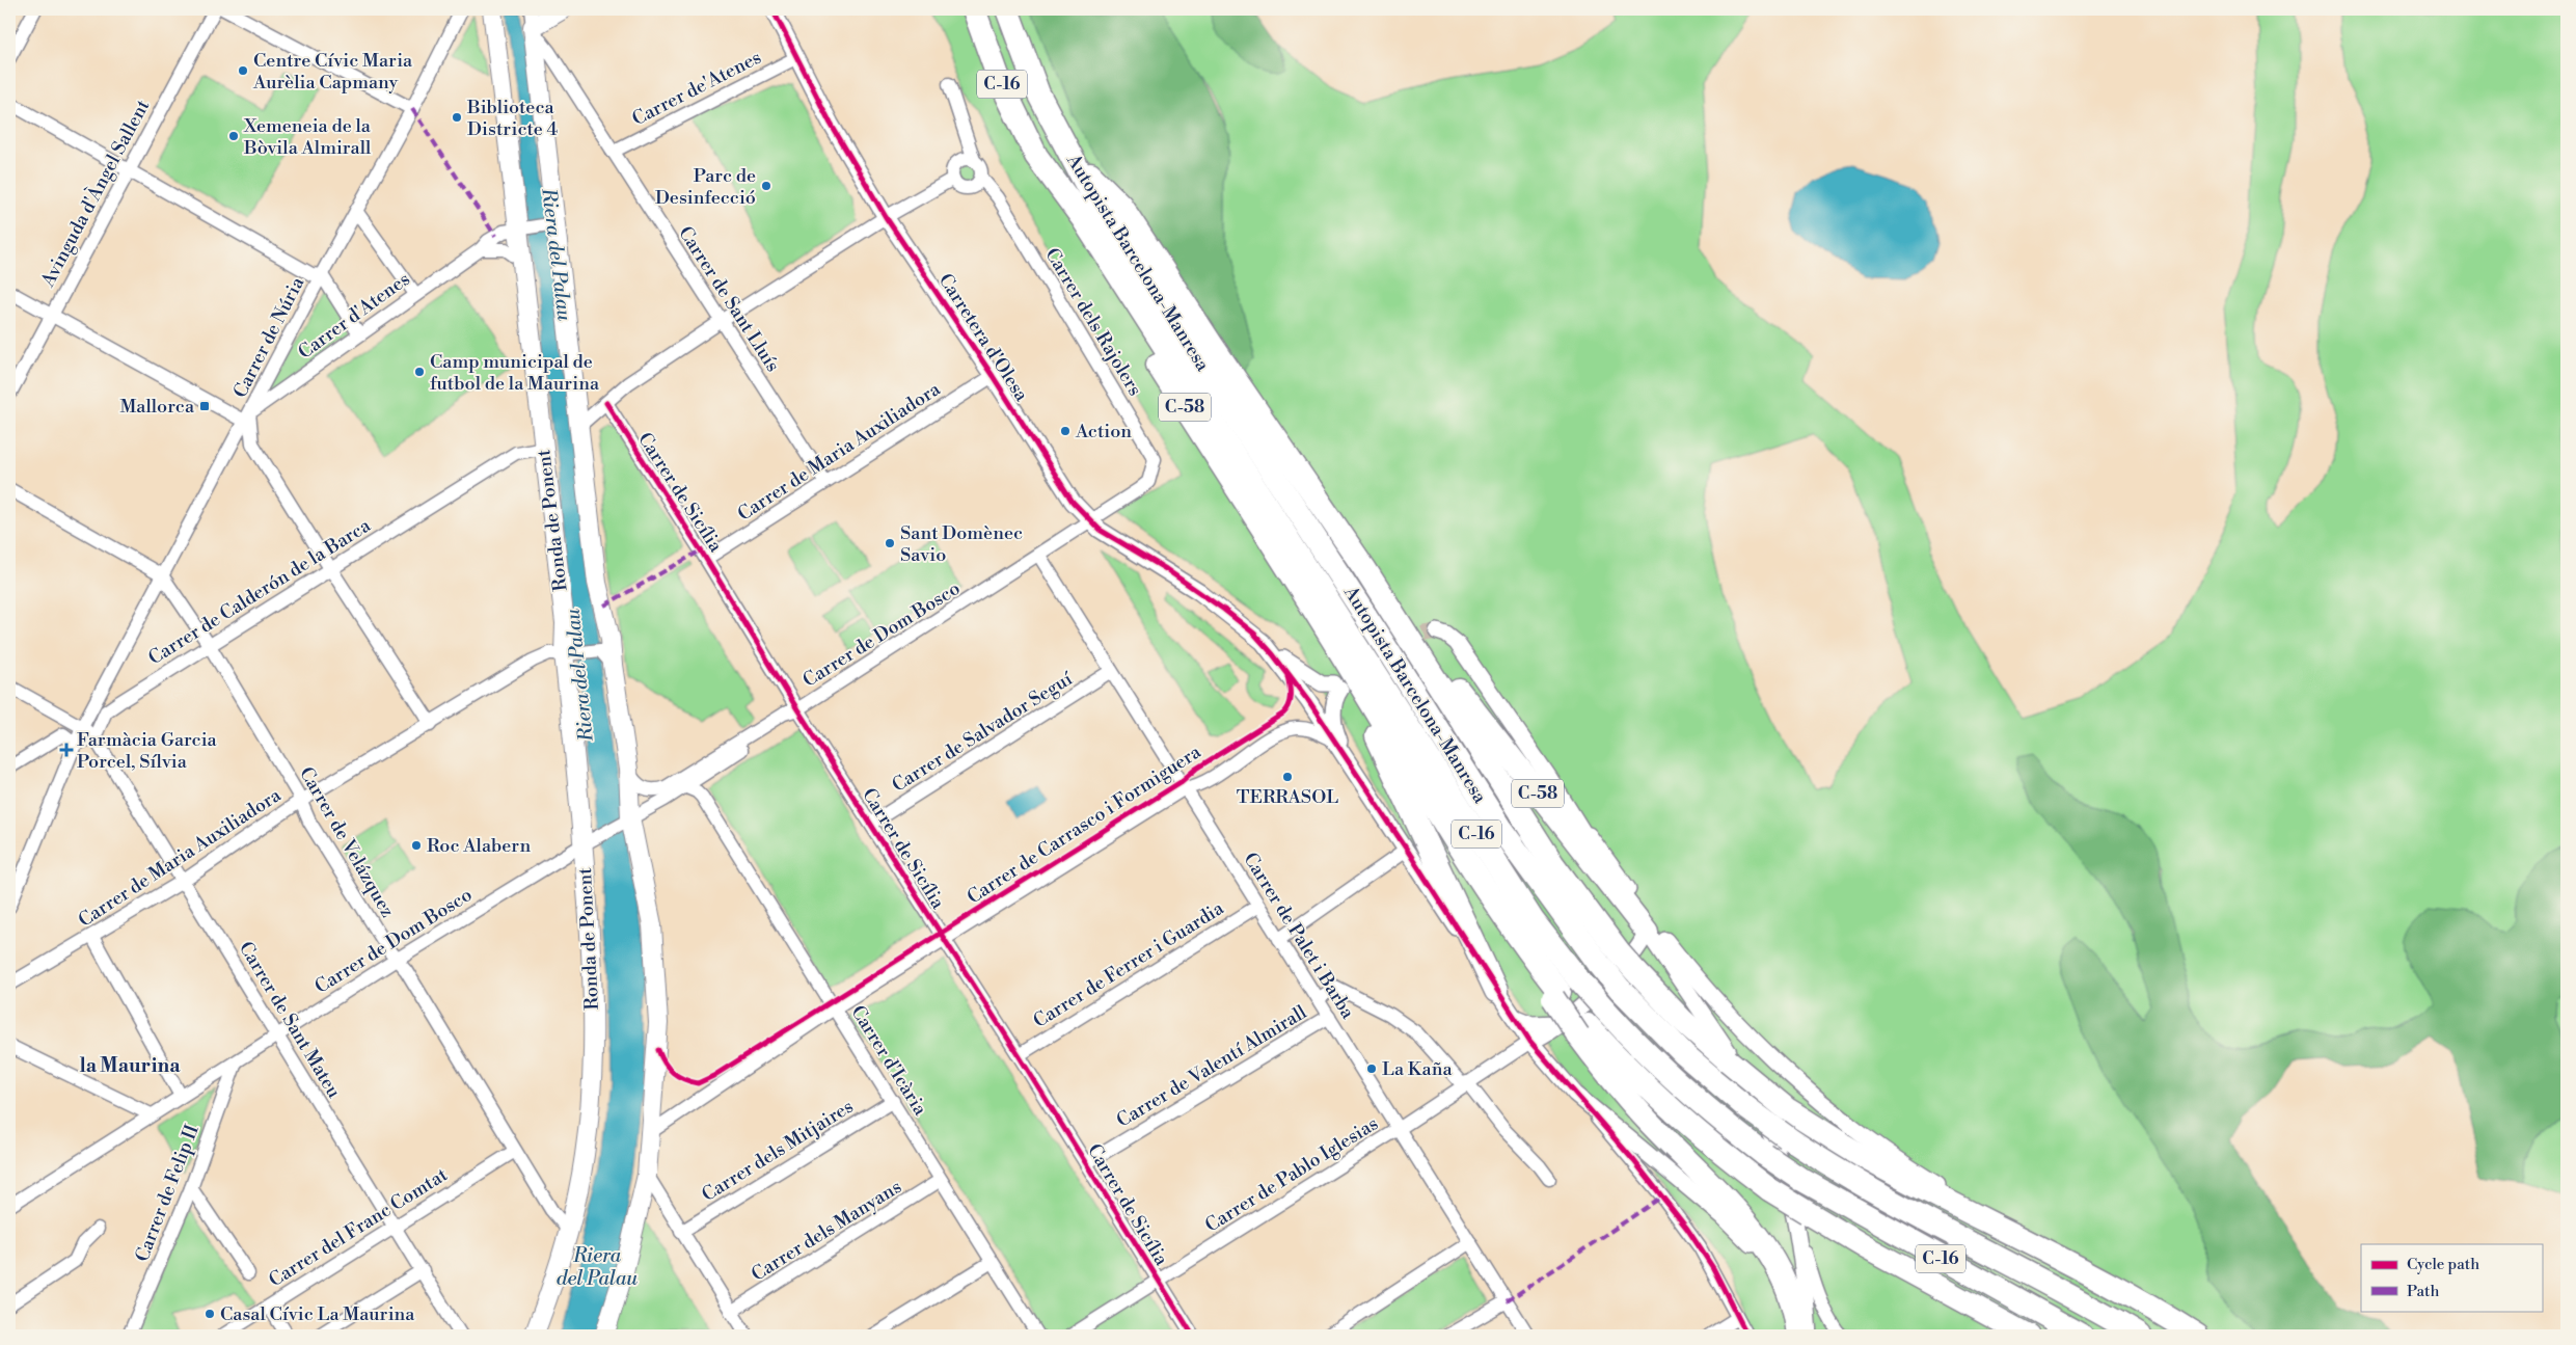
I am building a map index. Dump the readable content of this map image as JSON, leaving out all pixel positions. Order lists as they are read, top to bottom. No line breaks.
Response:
{"streets":{"highway":["C-16","Autopista Barcelona-Manresa","C-58"],"main road":["Ronda de Ponent"],"street":["Carrer de'Atenes","Avinguda d'Àngel Sallent","Carrer de Sant Lluís","Carrer d'Atenes","Carrer dels Rajolers","Carrer de Núria","Carretera d'Olesa","Carrer de Maria Auxiliadora","Carrer de Sicília","Carrer de Calderón de la Barca","Carrer de Dom Bosco","Carrer de Salvador Seguí","Carrer de Carrasco i Formiguera","Carrer de Velázquez","Carrer de Palet i Barba","Carrer de Ferrer i Guardia","Carrer de Sant Mateu","Carrer d'Icària","Carrer de Valentí Almirall","Carrer dels Mitjaires","Carrer de Pablo Iglesias","Carrer de Felip II","Carrer del Franc Comtat","Carrer dels Manyans"]},"crossings":[["Carrer de'Atenes","Carrer de Sant Lluís"],["Carrer de'Atenes","Carretera d'Olesa"],["Autopista Barcelona-Manresa","C-58"],["Carrer de Sant Lluís","Carrer de Maria Auxiliadora"],["Carrer de Sant Lluís","Ronda de Ponent"],["Carrer d'Atenes","Carrer de Núria"],["Carrer d'Atenes","Ronda de Ponent"],["Carrer dels Rajolers","Carretera d'Olesa"],["Carrer dels Rajolers","Carrer de Dom Bosco"],["Carrer de Núria","Carrer de Velázquez"],["Carrer de Núria","Carrer de Sant Mateu"],["Carretera d'Olesa","Carrer de Maria Auxiliadora"],["Carretera d'Olesa","Carrer de Dom Bosco"],["Carrer de Maria Auxiliadora","Carrer de Sicília"],["Carrer de Maria Auxiliadora","Ronda de Ponent"],["Carrer de Maria Auxiliadora","Carrer de Velázquez"],["Carrer de Maria Auxiliadora","Carrer de Sant Mateu"],["Carrer de Sicília","Carrer de Dom Bosco"],["Carrer de Sicília","Carrer de Salvador Seguí"],["Carrer de Sicília","Carrer de Carrasco i Formiguera"],["Carrer de Sicília","Carrer de Ferrer i Guardia"],["Carrer de Sicília","Carrer de Valentí Almirall"],["Carrer de Sicília","Carrer de Pablo Iglesias"],["Ronda de Ponent","Carrer de Calderón de la Barca"],["Ronda de Ponent","Carrer de Dom Bosco"],["Ronda de Ponent","Carrer de Carrasco i Formiguera"],["Ronda de Ponent","Carrer de Velázquez"],["Carrer de Calderón de la Barca","Carrer de Velázquez"],["Carrer de Calderón de la Barca","Carrer de Sant Mateu"],["Carrer de Dom Bosco","Carrer de Velázquez"],["Carrer de Dom Bosco","Carrer de Palet i Barba"],["Carrer de Dom Bosco","Carrer de Sant Mateu"],["Carrer de Dom Bosco","Carrer d'Icària"],["Carrer de Dom Bosco","Carrer de Felip II"],["Carrer de Salvador Seguí","Carrer de Palet i Barba"],["Carrer de Carrasco i Formiguera","Carrer de Palet i Barba"],["Carrer de Carrasco i Formiguera","Carrer d'Icària"],["Carrer de Velázquez","Carrer del Franc Comtat"],["Carrer de Palet i Barba","Carrer de Ferrer i Guardia"],["Carrer de Palet i Barba","Carrer de Valentí Almirall"],["Carrer de Palet i Barba","Carrer de Pablo Iglesias"],["Carrer de Sant Mateu","Carrer del Franc Comtat"],["Carrer d'Icària","Carrer dels Mitjaires"],["Carrer d'Icària","Carrer dels Manyans"]],"districts":["la Maurina"],"water":["Riera del Palau"],"places":{"other":["Centre Cívic Maria Aurèlia Capmany","Biblioteca Districte 4","Xemeneia de la Bòvila Almirall","Parc de Desinfecció","Camp municipal de futbol de la Maurina","Action","Sant Domènec Savio","TERRASOL","Roc Alabern","La Kaña","Casal Cívic La Maurina"],"transit":["Mallorca"],"health":["Farmàcia Garcia Porcel, Sílvia"]},"legend":["Cycle path","Path"]}
